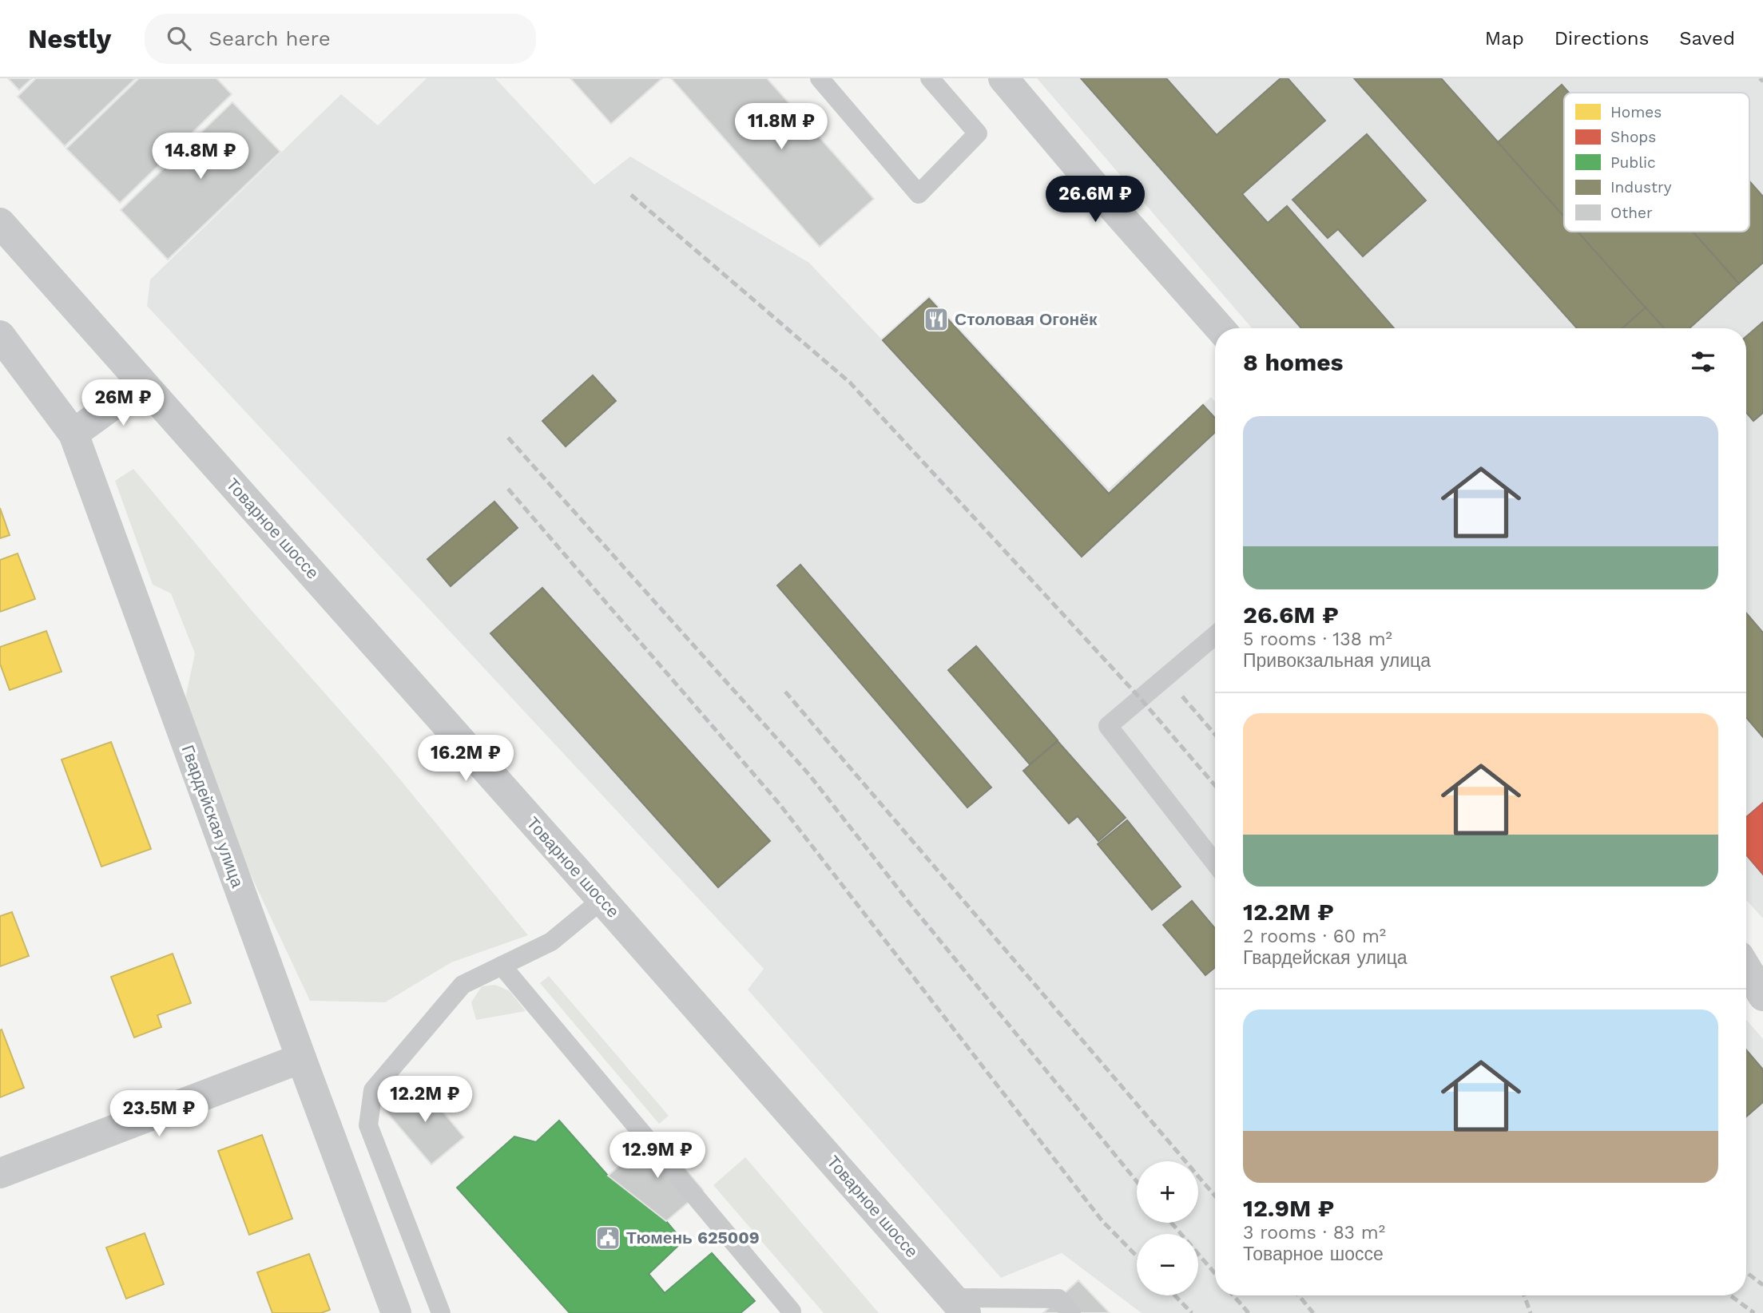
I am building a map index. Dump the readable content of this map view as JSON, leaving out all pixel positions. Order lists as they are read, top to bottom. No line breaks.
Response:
{"streets":{"street":["Товарное шоссе","Гвардейская улица"]},"places":{"restaurant":["Столовая Огонёк"],"public building":["Тюмень 625009"]},"legend":["Homes","Shops","Public","Industry","Other"],"page":{"header":"Nestly","search":"Search here","nav":["Map","Directions","Saved"],"price":["11.8M ₽","14.8M ₽","26.6M ₽","26M ₽","16.2M ₽","12.2M ₽","23.5M ₽","12.9M ₽"],"heading":"8 homes","list":[{"name":"26.6M ₽","note":"5 rooms · 138 m² · Привокзальная улица"},{"name":"12.2M ₽","note":"2 rooms · 60 m² · Гвардейская улица"},{"name":"12.9M ₽","note":"3 rooms · 83 m² · Товарное шоссе"}],"map_buttons":["+","−"]}}
